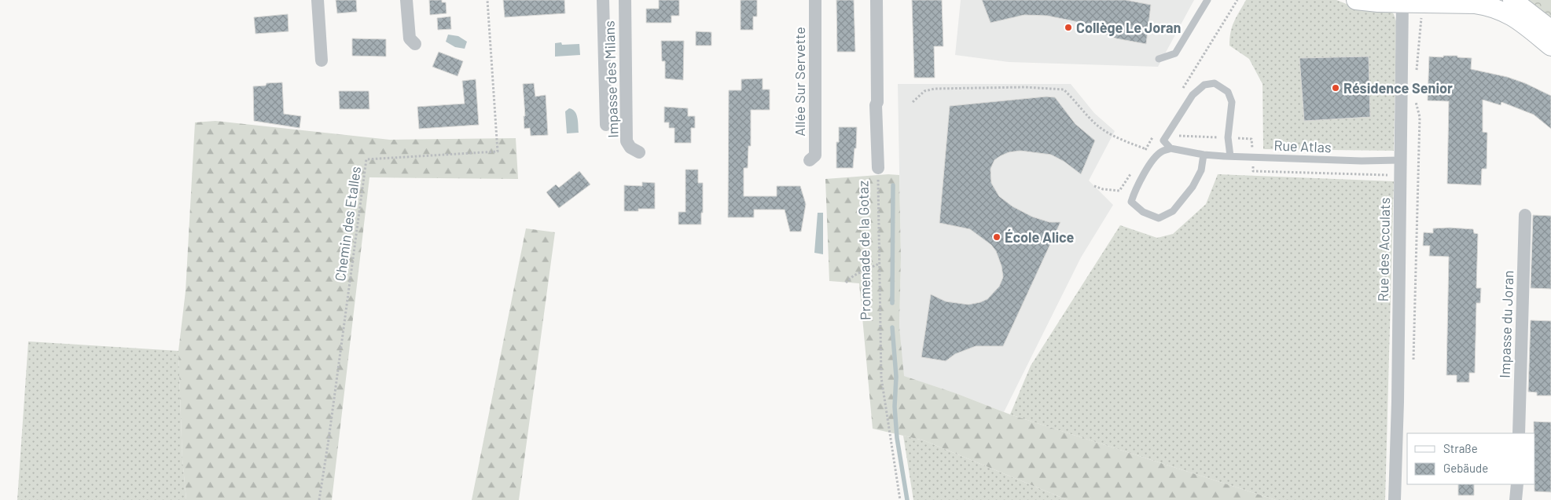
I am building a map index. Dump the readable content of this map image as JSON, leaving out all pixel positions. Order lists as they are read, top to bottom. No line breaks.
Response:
{"streets":{"street":["Impasse des Milans","Allée Sur Servette","Rue des Acculats","Promenade de la Gotaz","Impasse du Joran"],"lane":["Rue Atlas"],"path":["Chemin des Etalles"]},"crossings":[["Rue Atlas","Rue des Acculats"]],"places":["Collège Le Joran","Résidence Senior","École Alice"],"legend":["Straße","Gebäude"]}
